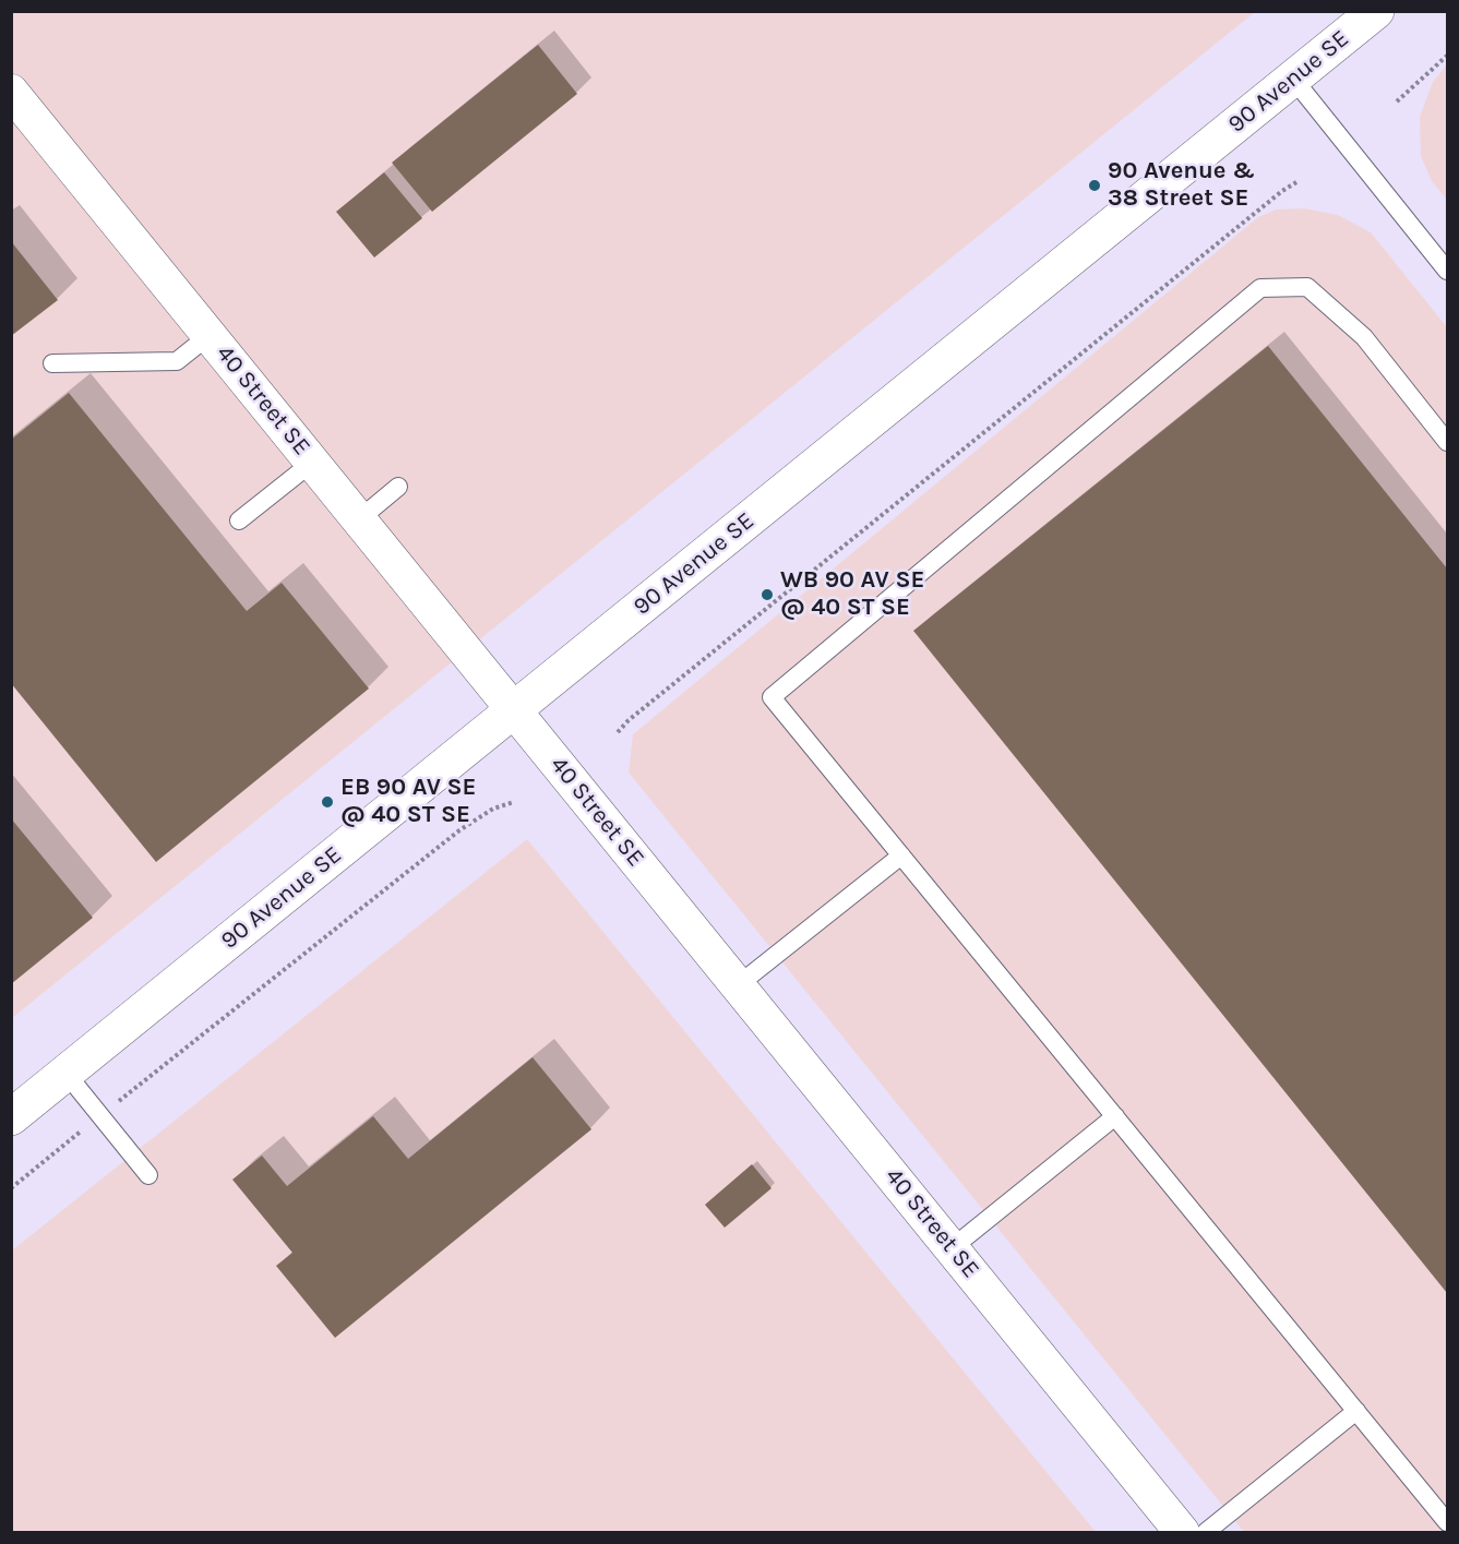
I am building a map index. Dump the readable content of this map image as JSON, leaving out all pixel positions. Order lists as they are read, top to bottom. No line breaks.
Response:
{"streets":{"street":["90 Avenue SE","40 Street SE"]},"crossings":[["90 Avenue SE","40 Street SE"]],"places":["90 Avenue & 38 Street SE","WB 90 AV SE @ 40 ST SE","EB 90 AV SE @ 40 ST SE"]}
